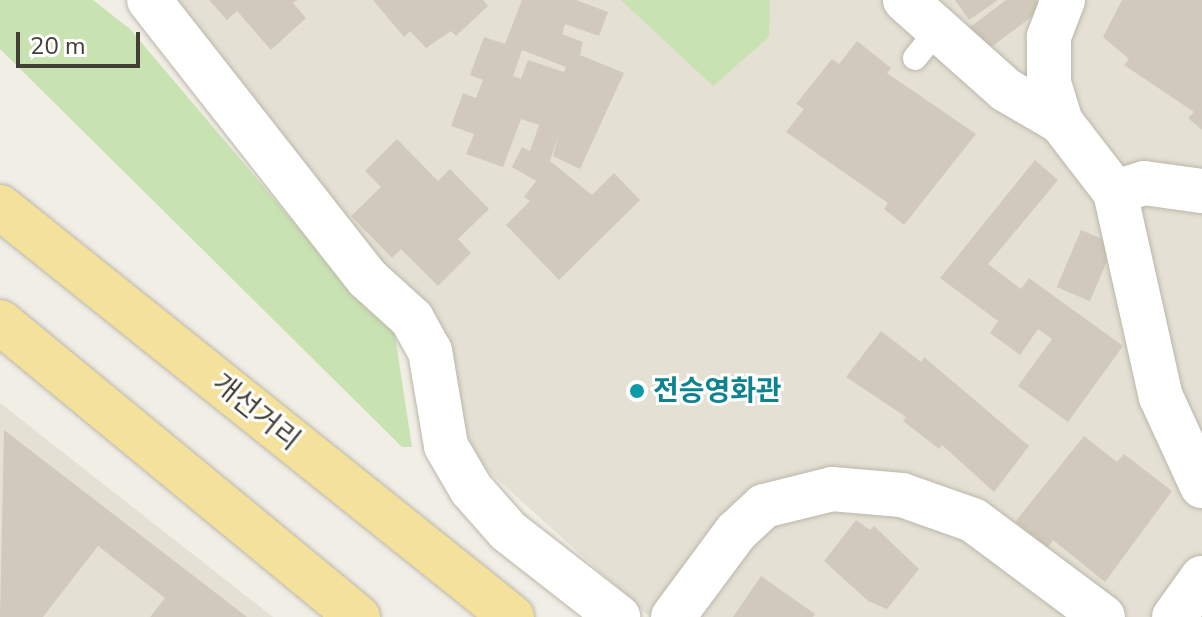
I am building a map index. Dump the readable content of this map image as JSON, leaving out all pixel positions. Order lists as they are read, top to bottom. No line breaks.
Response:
{"streets":{"main road":["개선거리"]},"places":["전승영화관"],"scale_bar":"20 m"}
